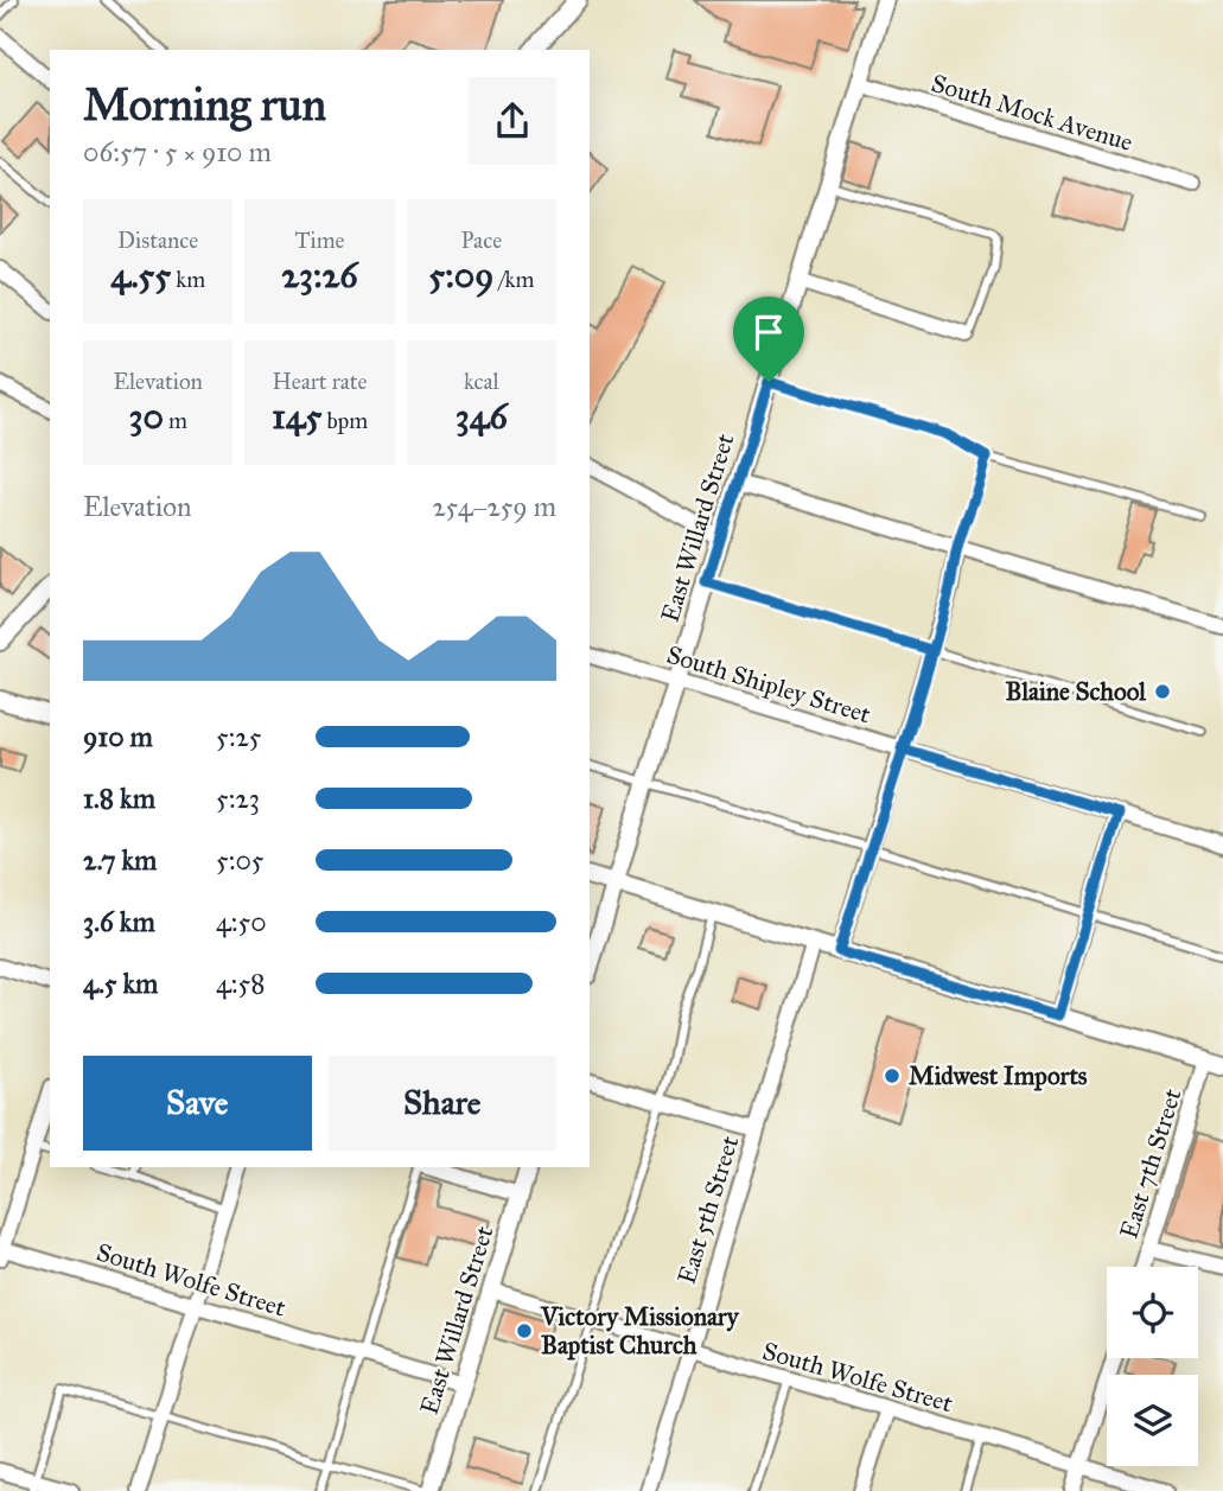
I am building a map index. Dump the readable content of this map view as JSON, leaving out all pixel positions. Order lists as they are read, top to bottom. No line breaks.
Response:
{"streets":{"street":["South Mock Avenue","East Willard Street","South Shipley Street","East 7th Street","East 5th Street","South Wolfe Street"]},"crossings":[["South Mock Avenue","East Willard Street"],["East Willard Street","South Shipley Street"],["East Willard Street","South Wolfe Street"],["East 5th Street","South Wolfe Street"]],"places":["Blaine School","Midwest Imports","Victory Missionary Baptist Church"],"page":{"heading":["Morning run","06:57 · 5 × 910 m"],"stats":[["Distance","4.55 km"],["Time","23:26"],["Pace","5:09 /km"],["Elevation","30 m"],["Heart rate","145 bpm"],["kcal","346"]],"chart":["Elevation","254–259 m"],"list":[{"name":"910 m","note":"5:25"},{"name":"1.8 km","note":"5:23"},{"name":"2.7 km","note":"5:05"},{"name":"3.6 km","note":"4:50"},{"name":"4.5 km","note":"4:58"}],"buttons":["Save","Share"]}}
